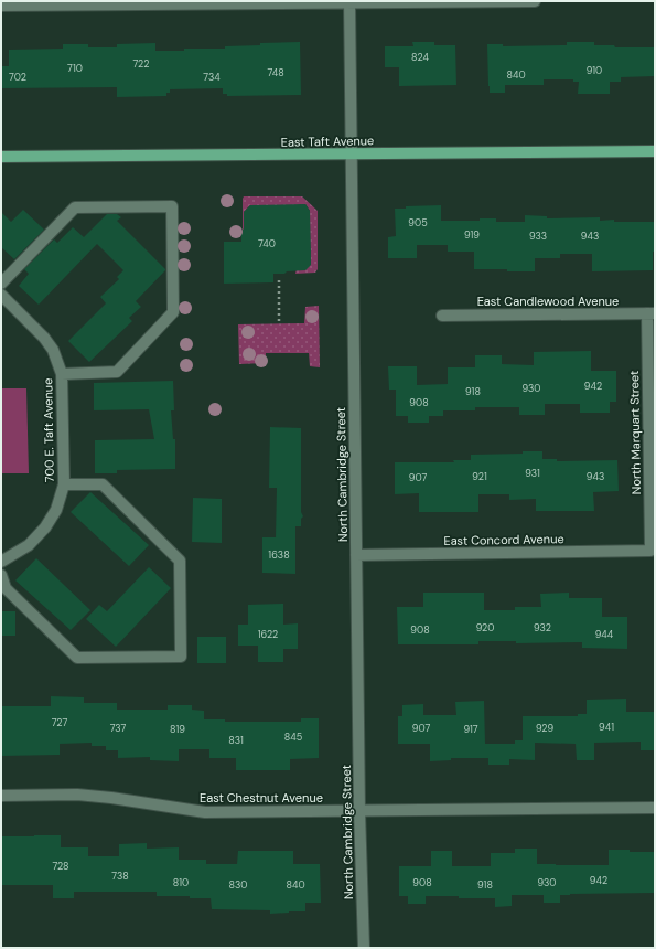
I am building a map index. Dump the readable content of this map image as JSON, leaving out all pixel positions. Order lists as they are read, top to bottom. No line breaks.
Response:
{"streets":{"main road":["East Taft Avenue"],"street":["East Candlewood Avenue","700 E. Taft Avenue","North Marquart Street","North Cambridge Street","East Concord Avenue","East Chestnut Avenue"]},"crossings":[["East Taft Avenue","North Cambridge Street"],["East Candlewood Avenue","North Marquart Street"],["North Marquart Street","East Concord Avenue"],["North Cambridge Street","East Concord Avenue"],["North Cambridge Street","East Chestnut Avenue"]],"house_numbers":["824","722","710","910","748","840","702","734","905","919","933","943","740","942","930","918","908","931","921","943","907","1638","920","932","908","1622","944","727","941","737","907","929","819","917","845","831","728","738","942","810","908","930","830","840","918"]}
